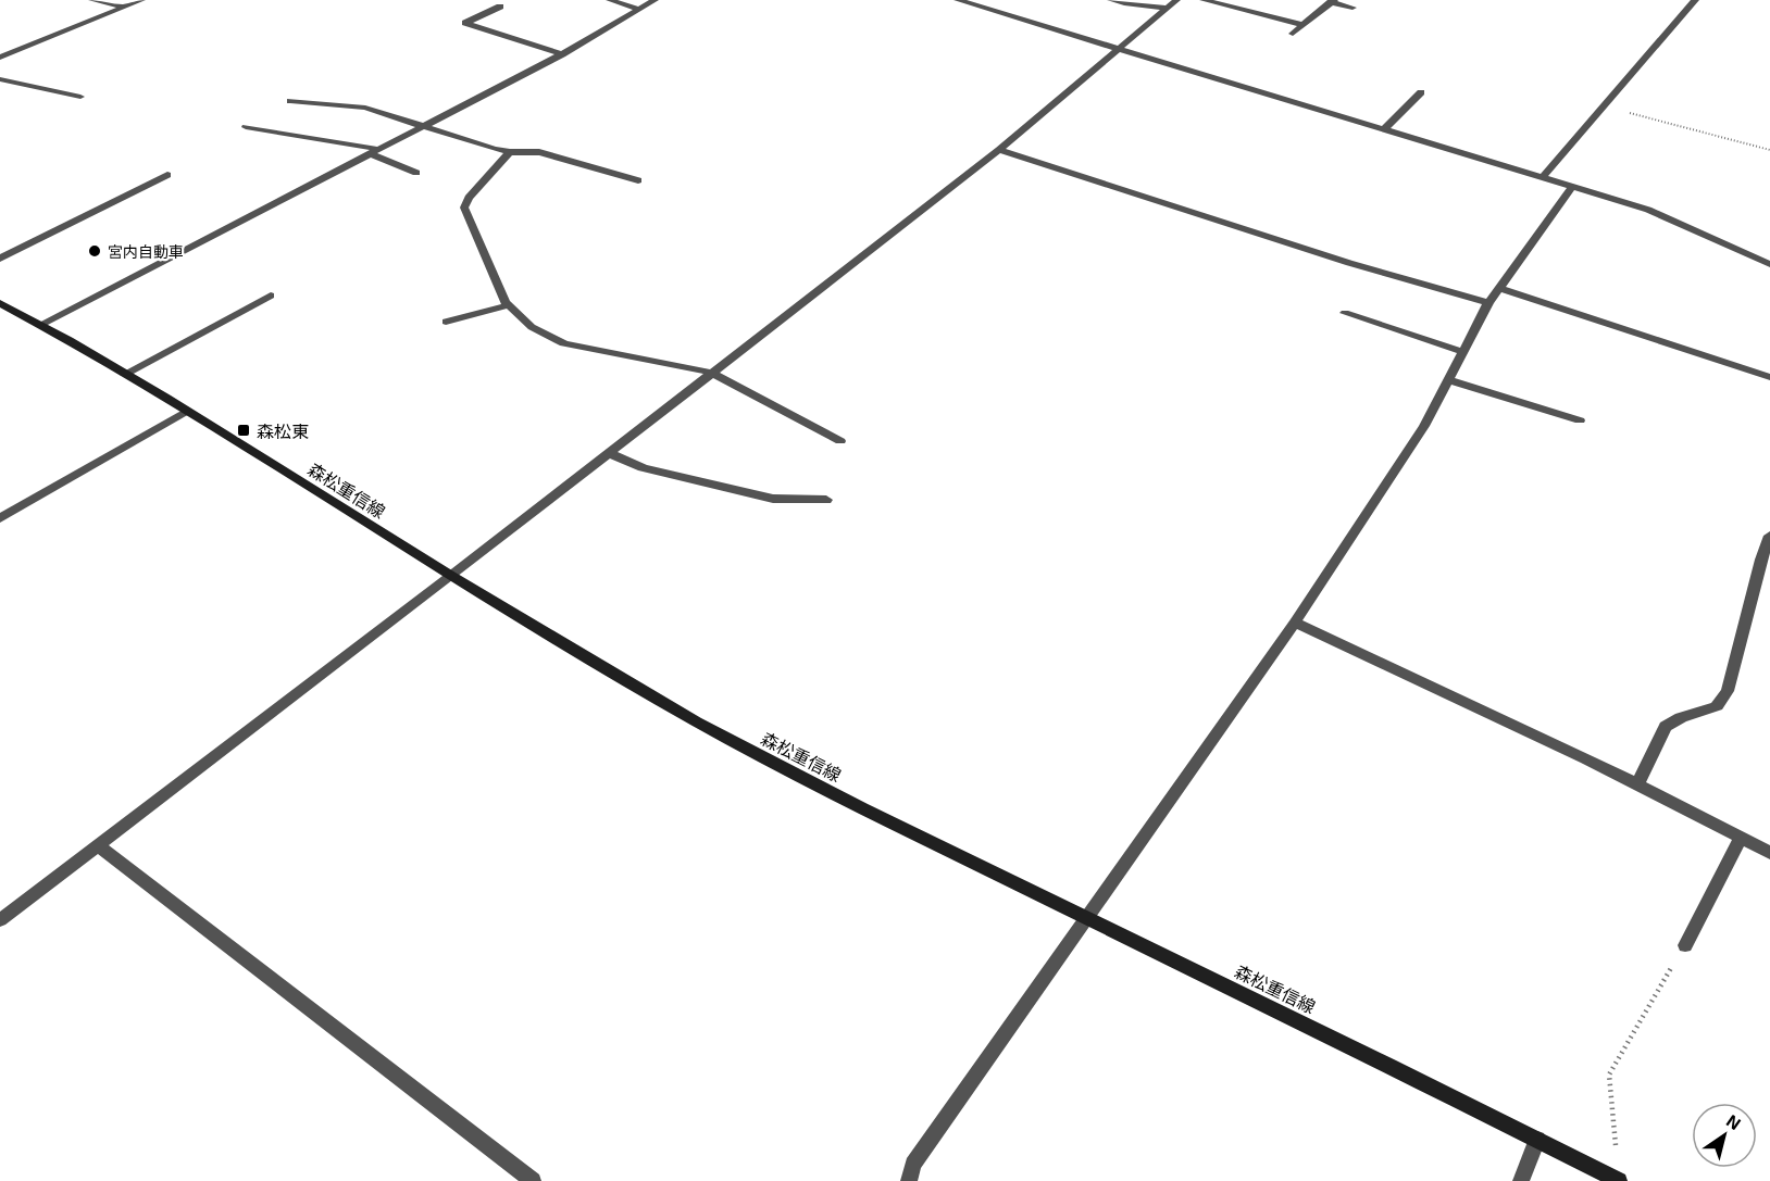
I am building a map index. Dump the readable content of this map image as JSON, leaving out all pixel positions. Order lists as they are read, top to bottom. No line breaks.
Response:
{"streets":{"main road":["森松重信線"]},"places":{"other":["宮内自動車"],"transit":["森松東"]},"north":"top right"}
